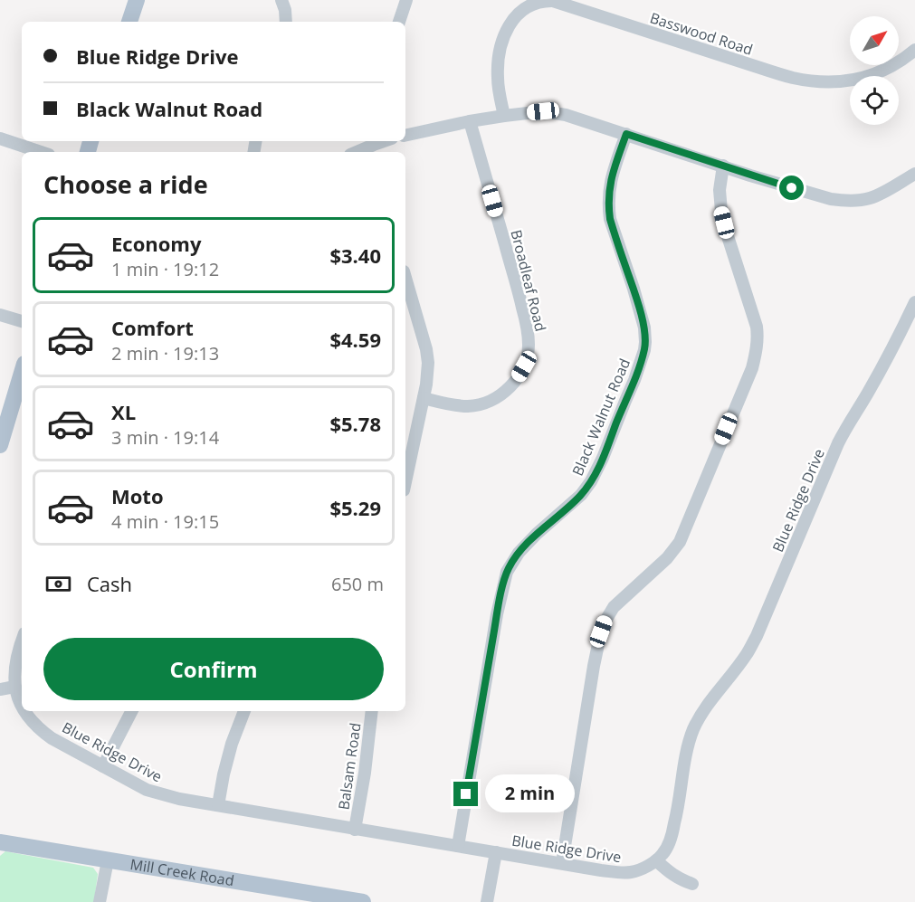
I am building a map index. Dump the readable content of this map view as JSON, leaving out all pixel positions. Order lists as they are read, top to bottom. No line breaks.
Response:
{"streets":{"main road":["Mill Creek Road"],"street":["Basswood Road","Broadleaf Road","Black Walnut Road","Blue Ridge Drive","Balsam Road"]},"crossings":[["Black Walnut Road","Blue Ridge Drive"],["Blue Ridge Drive","Balsam Road"]],"north":"top right","page":{"banner":["Blue Ridge Drive","Black Walnut Road"],"heading":"Choose a ride","list":[{"name":"Economy","note":"1 min · 19:12","value":"$3.40"},{"name":"Comfort","note":"2 min · 19:13","value":"$4.59"},{"name":"XL","note":"3 min · 19:14","value":"$5.78"},{"name":"Moto","note":"4 min · 19:15","value":"$5.29"}],"pay":["Cash","650 m"],"buttons":"Confirm","bubble":"2 min"}}
